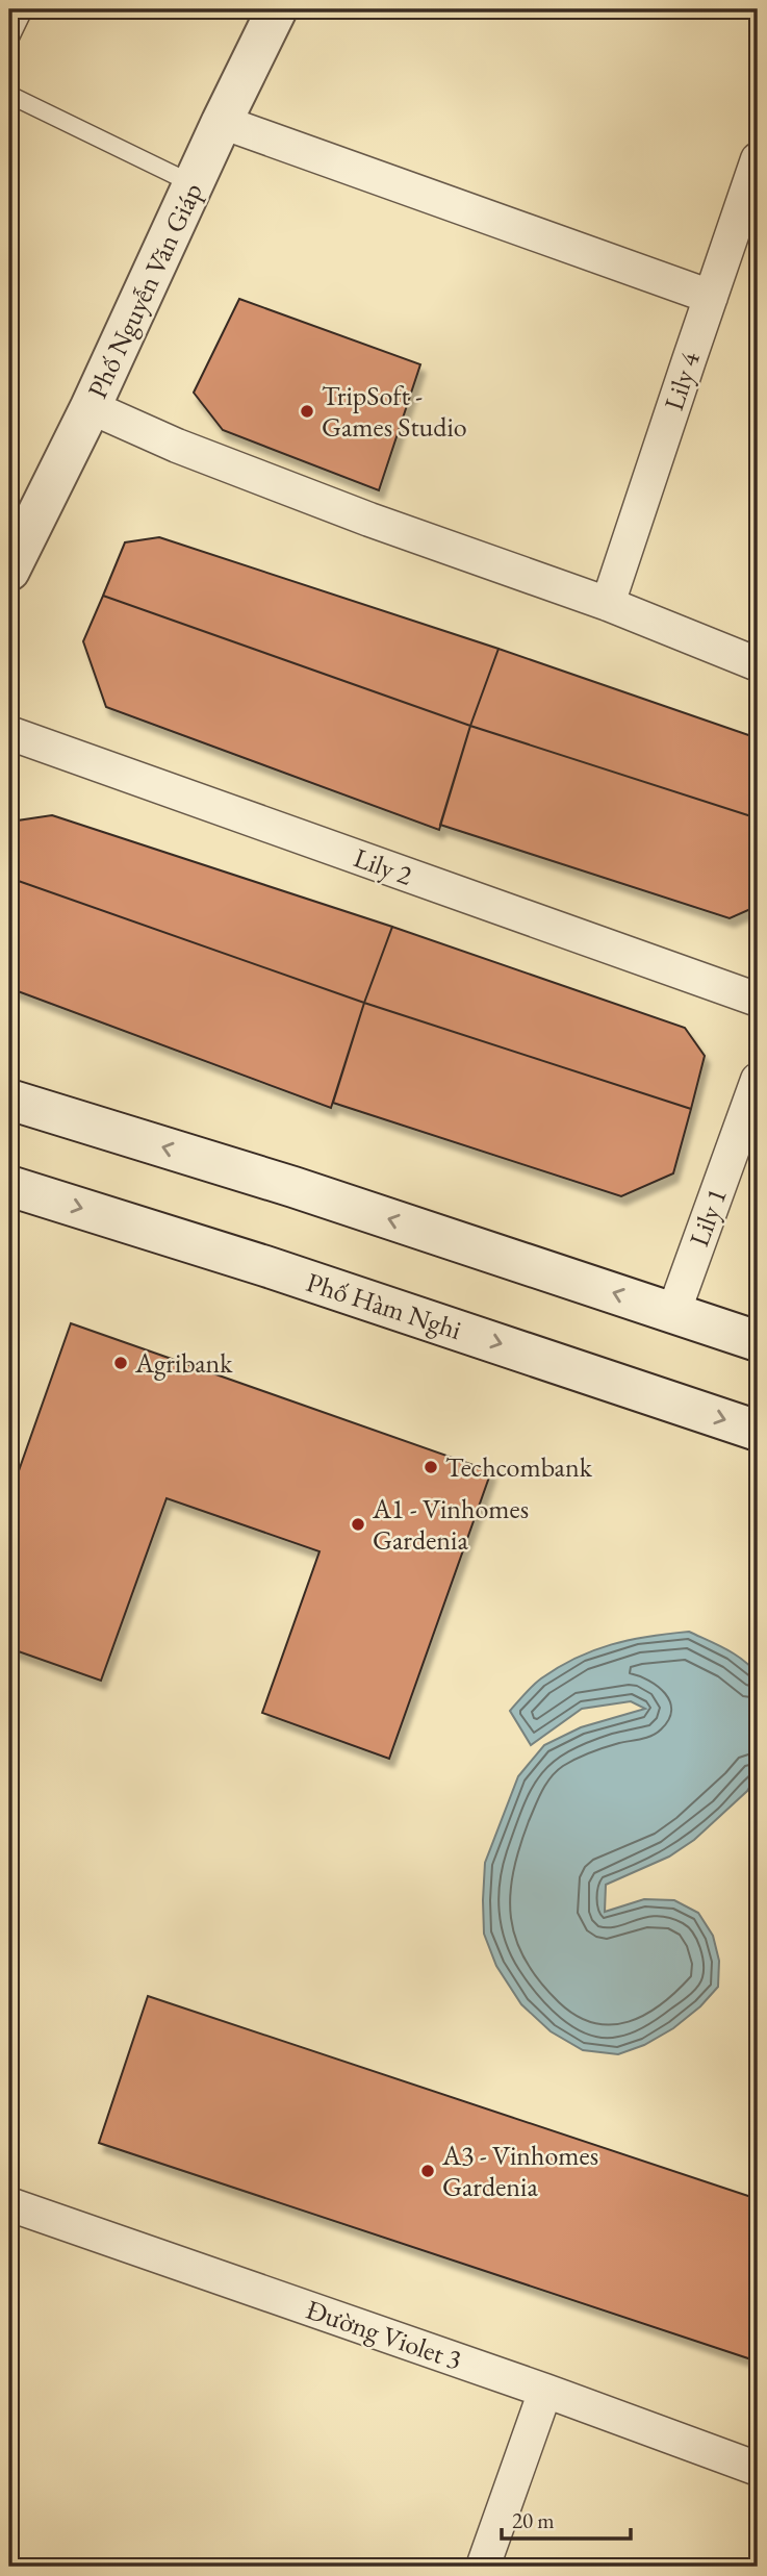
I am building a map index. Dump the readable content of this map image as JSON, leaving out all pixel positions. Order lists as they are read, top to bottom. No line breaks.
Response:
{"streets":{"main road":["Phố Nguyễn Văn Giáp","Phố Hàm Nghi"],"street":["Lily 4","Lily 2","Lily 1","Đường Violet 3"]},"places":["TripSoft - Games Studio","Agribank","Techcombank","A1 - Vinhomes Gardenia","A3 - Vinhomes Gardenia"],"scale_bar":"20 m"}
